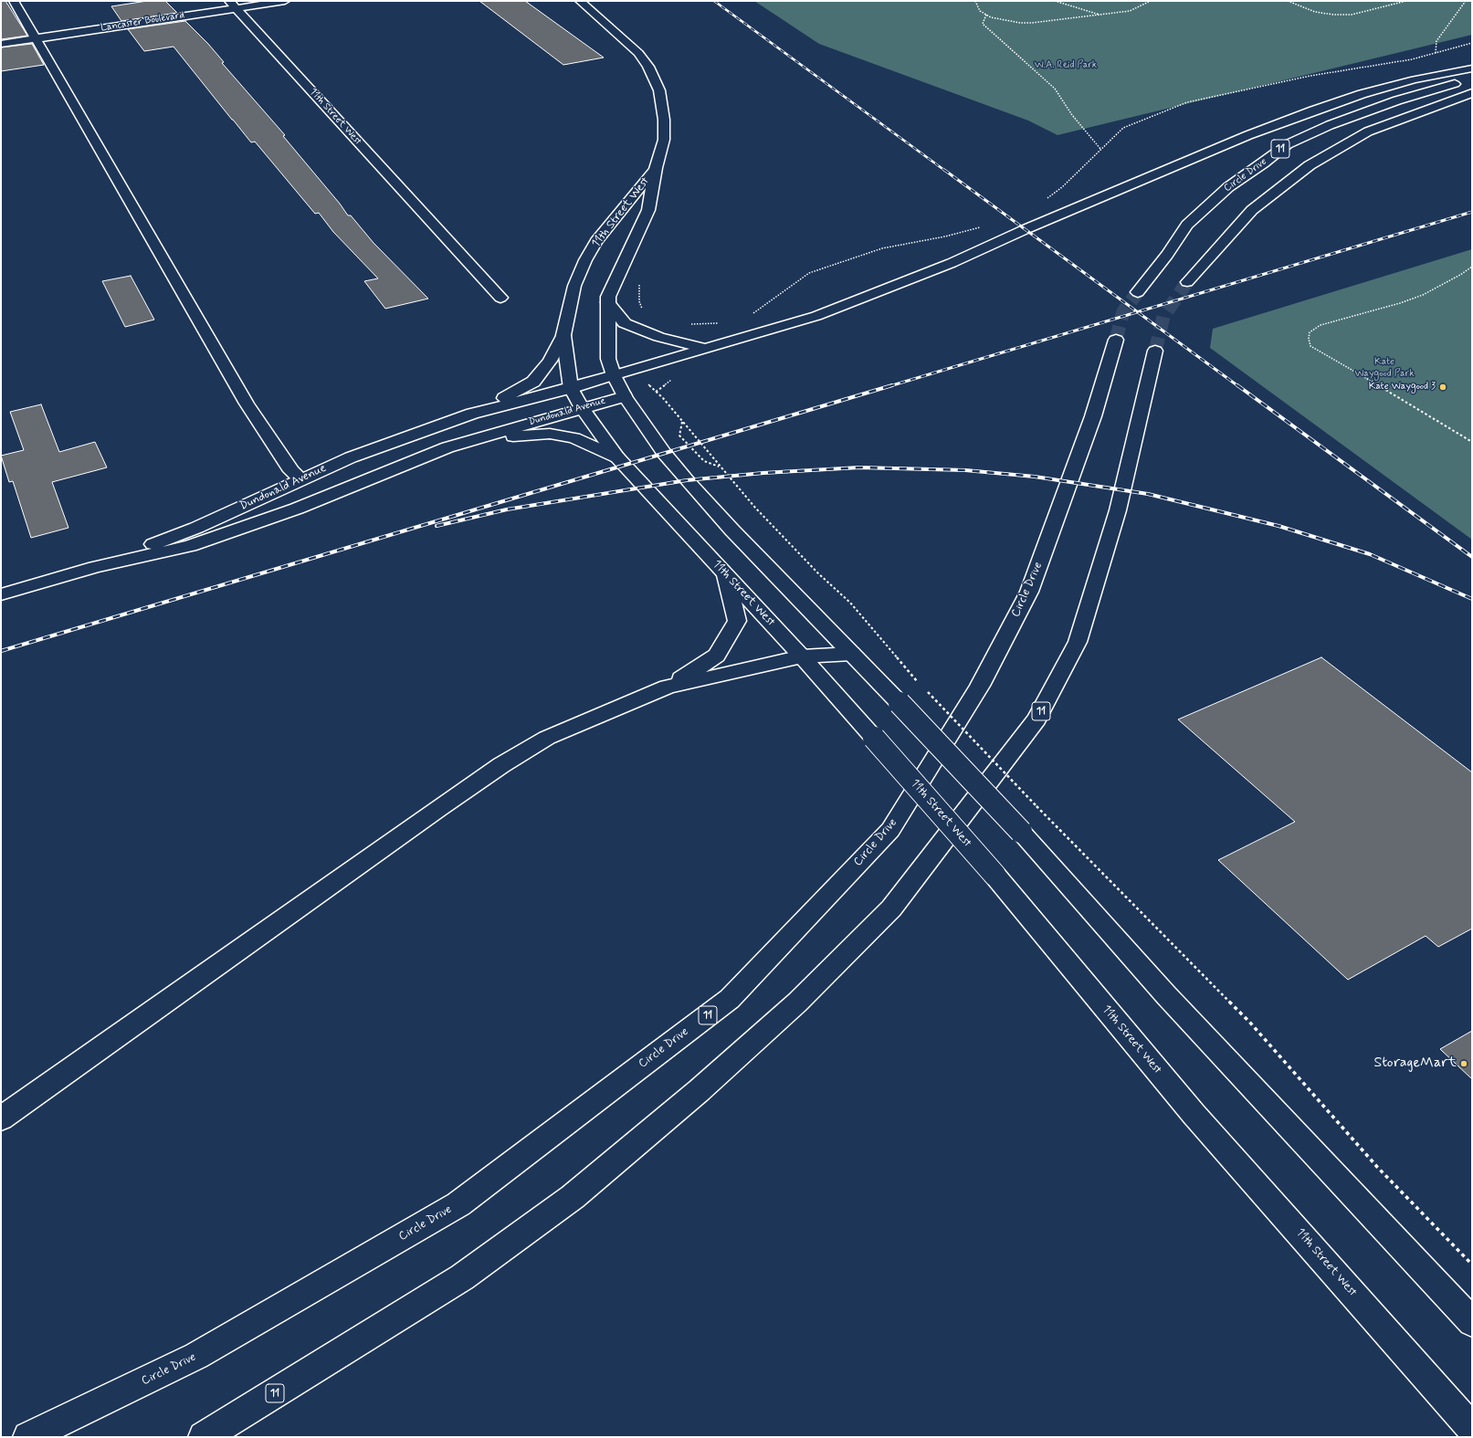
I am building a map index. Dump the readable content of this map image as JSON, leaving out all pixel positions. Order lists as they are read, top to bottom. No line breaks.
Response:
{"streets":{"main road":["Lancaster Boulevard","11th Street West","11","Circle Drive","Dundonald Avenue"]},"crossings":[["Lancaster Boulevard","11th Street West"],["11th Street West","Dundonald Avenue"]],"parks":["W.A. Reid Park","Kate Waygood Park"],"places":["Kate Waygood 3","StorageMart"]}
